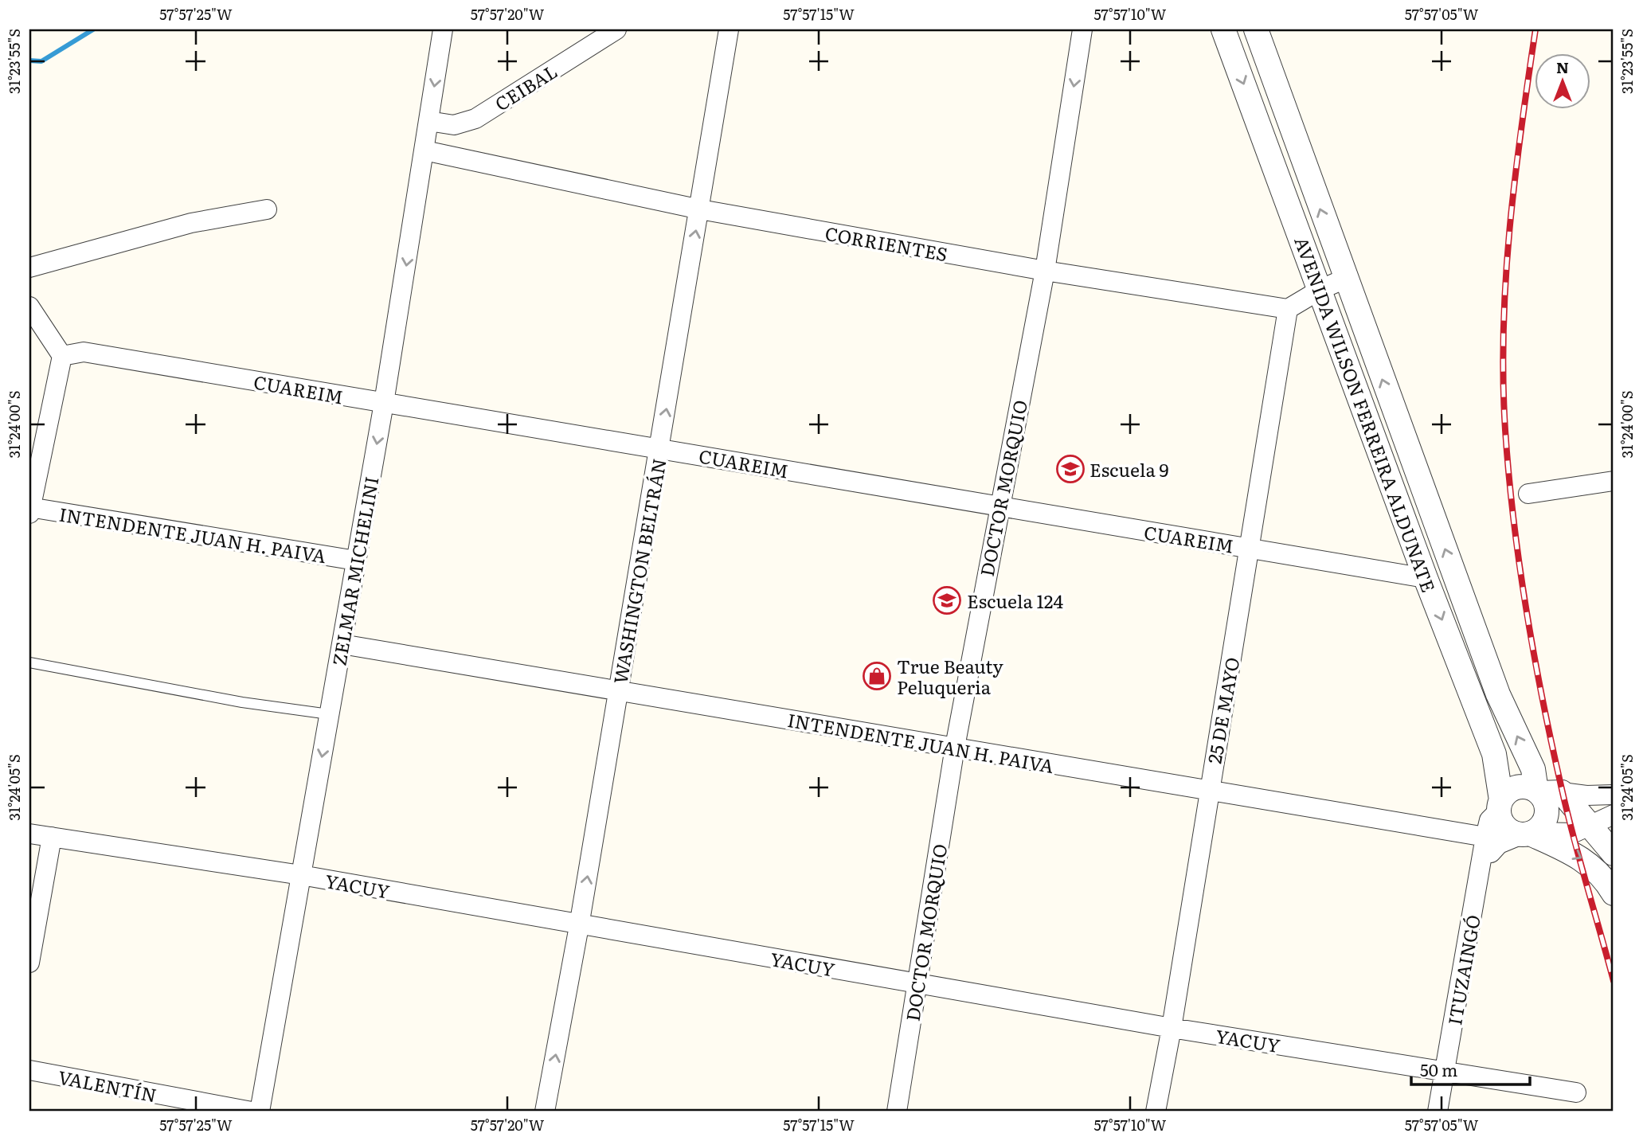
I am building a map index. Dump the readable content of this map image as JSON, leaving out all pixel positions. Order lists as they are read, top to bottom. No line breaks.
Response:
{"streets":{"street":["CEIBAL","CORRIENTES","CUAREIM","AVENIDA WILSON FERREIRA ALDUNATE","DOCTOR MORQUIO","INTENDENTE JUAN H. PAIVA","ZELMAR MICHELINI","WASHINGTON BELTRÁN","25 DE MAYO","YACUY","ITUZAINGÓ","VALENTÍN"]},"crossings":[["CEIBAL","ZELMAR MICHELINI"],["CORRIENTES","DOCTOR MORQUIO"],["CORRIENTES","ZELMAR MICHELINI"],["CORRIENTES","WASHINGTON BELTRÁN"],["CORRIENTES","25 DE MAYO"],["CUAREIM","AVENIDA WILSON FERREIRA ALDUNATE"],["CUAREIM","DOCTOR MORQUIO"],["CUAREIM","ZELMAR MICHELINI"],["CUAREIM","WASHINGTON BELTRÁN"],["CUAREIM","25 DE MAYO"],["AVENIDA WILSON FERREIRA ALDUNATE","ITUZAINGÓ"],["DOCTOR MORQUIO","INTENDENTE JUAN H. PAIVA"],["DOCTOR MORQUIO","YACUY"],["INTENDENTE JUAN H. PAIVA","ZELMAR MICHELINI"],["INTENDENTE JUAN H. PAIVA","WASHINGTON BELTRÁN"],["INTENDENTE JUAN H. PAIVA","25 DE MAYO"],["INTENDENTE JUAN H. PAIVA","ITUZAINGÓ"],["ZELMAR MICHELINI","YACUY"],["WASHINGTON BELTRÁN","YACUY"],["25 DE MAYO","YACUY"],["YACUY","ITUZAINGÓ"]],"one_way":["ZELMAR MICHELINI","WASHINGTON BELTRÁN"],"places":{"school or university":["Escuela 9","Escuela 124"],"shop":["True Beauty Peluqueria"]},"scale_bar":"50 m","north":"top","coordinates":["57°57'25\"W","57°57'20\"W","57°57'15\"W","57°57'10\"W","57°57'05\"W","31°23'55\"S","31°24'00\"S","31°24'05\"S"]}
